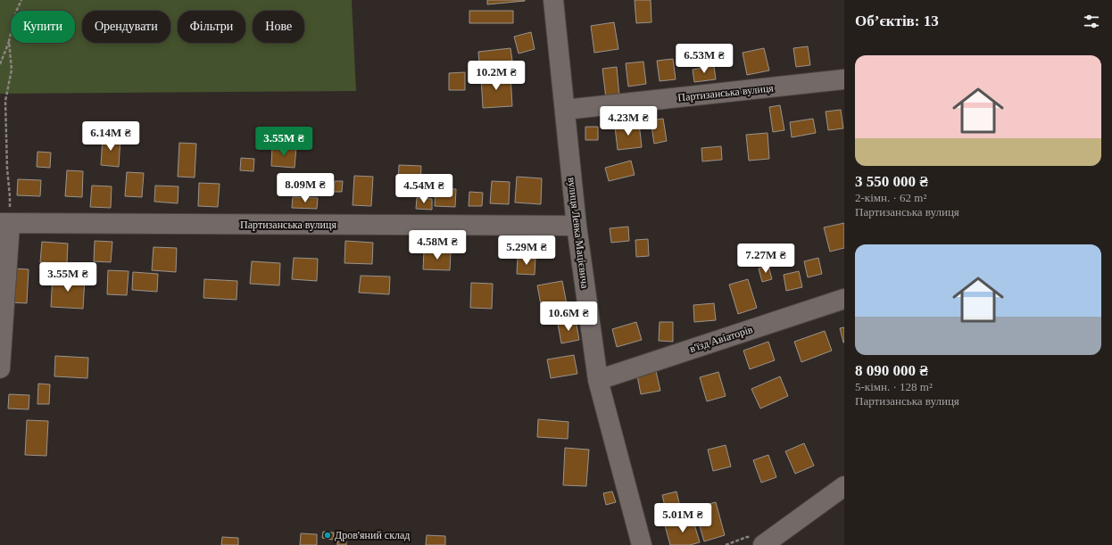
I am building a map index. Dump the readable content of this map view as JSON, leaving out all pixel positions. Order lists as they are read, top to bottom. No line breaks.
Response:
{"streets":{"street":["Партизанська вулиця","вулиця Левка Мацієвича","в'їзд Авіаторів"]},"crossings":[["Партизанська вулиця","вулиця Левка Мацієвича"],["вулиця Левка Мацієвича","в'їзд Авіаторів"]],"places":["Дров'яний склад"],"page":{"heading":"Об’єктів: 13","chip":["Купити","Орендувати","Фільтри","Нове"],"list":[{"name":"3 550 000 ₴","note":"2-кімн. · 62 m² · Партизанська вулиця"},{"name":"8 090 000 ₴","note":"5-кімн. · 128 m² · Партизанська вулиця"}],"price":["6.53M ₴","10.2M ₴","4.23M ₴","6.14M ₴","3.55M ₴","8.09M ₴","4.54M ₴","4.58M ₴","5.29M ₴","7.27M ₴","3.55M ₴","10.6M ₴","5.01M ₴"]}}
